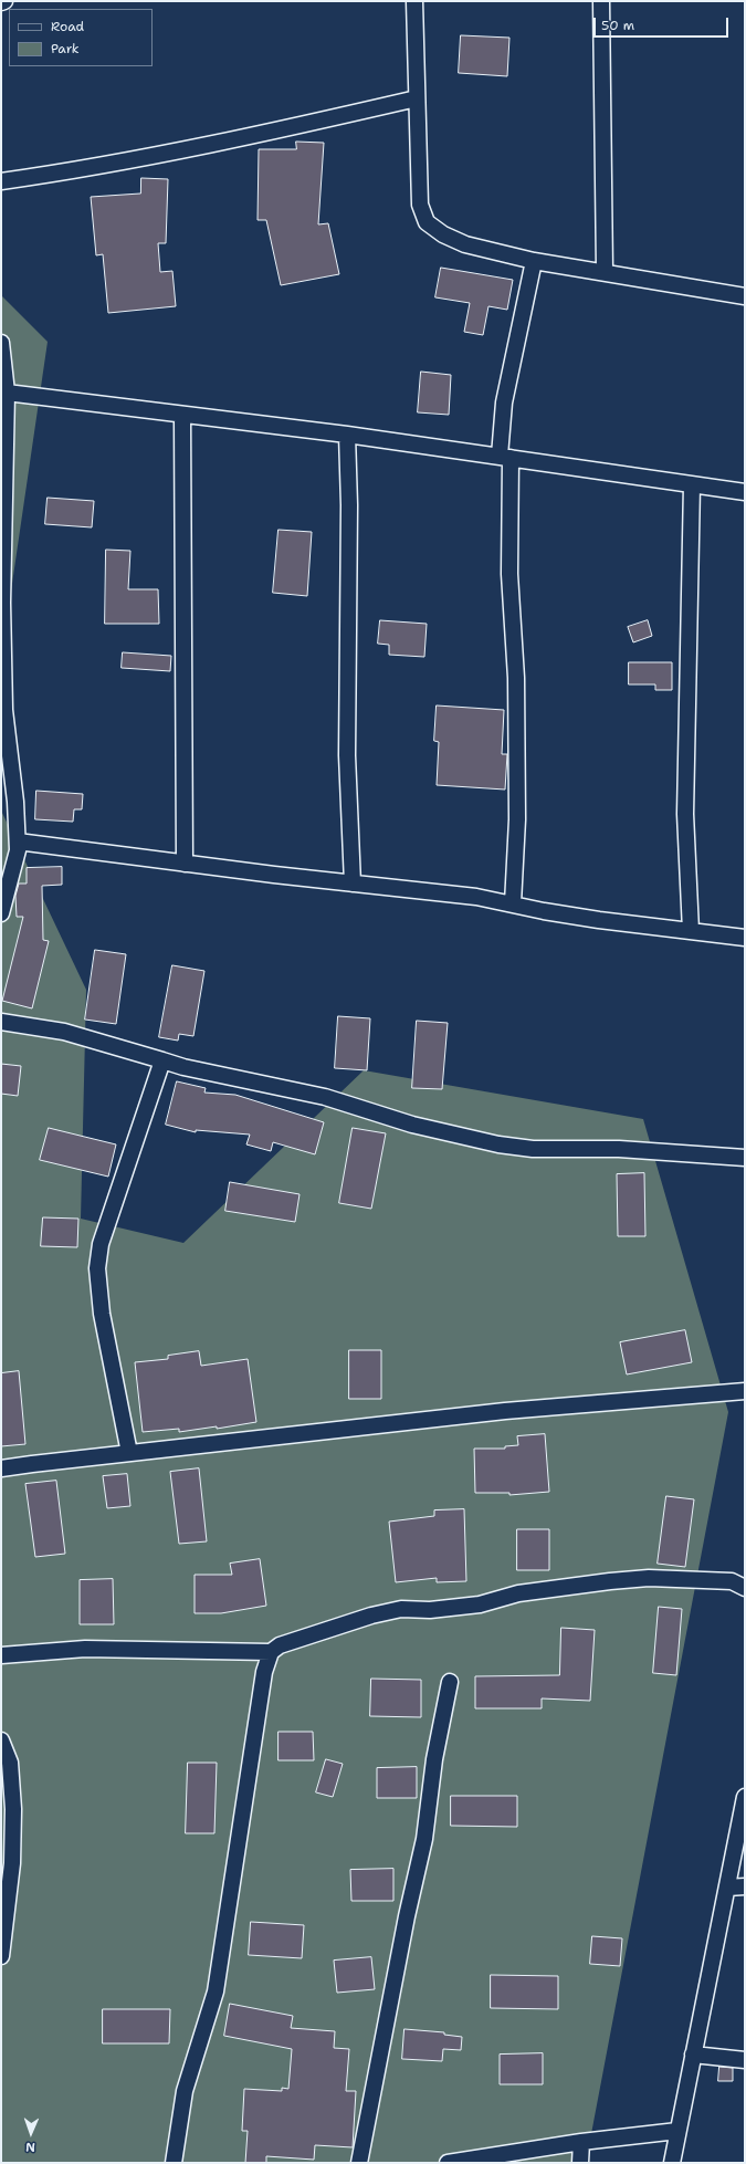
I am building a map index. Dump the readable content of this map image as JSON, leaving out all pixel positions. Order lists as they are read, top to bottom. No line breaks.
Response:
{"legend":["Road","Park"],"scale_bar":"50 m","north":"bottom"}
